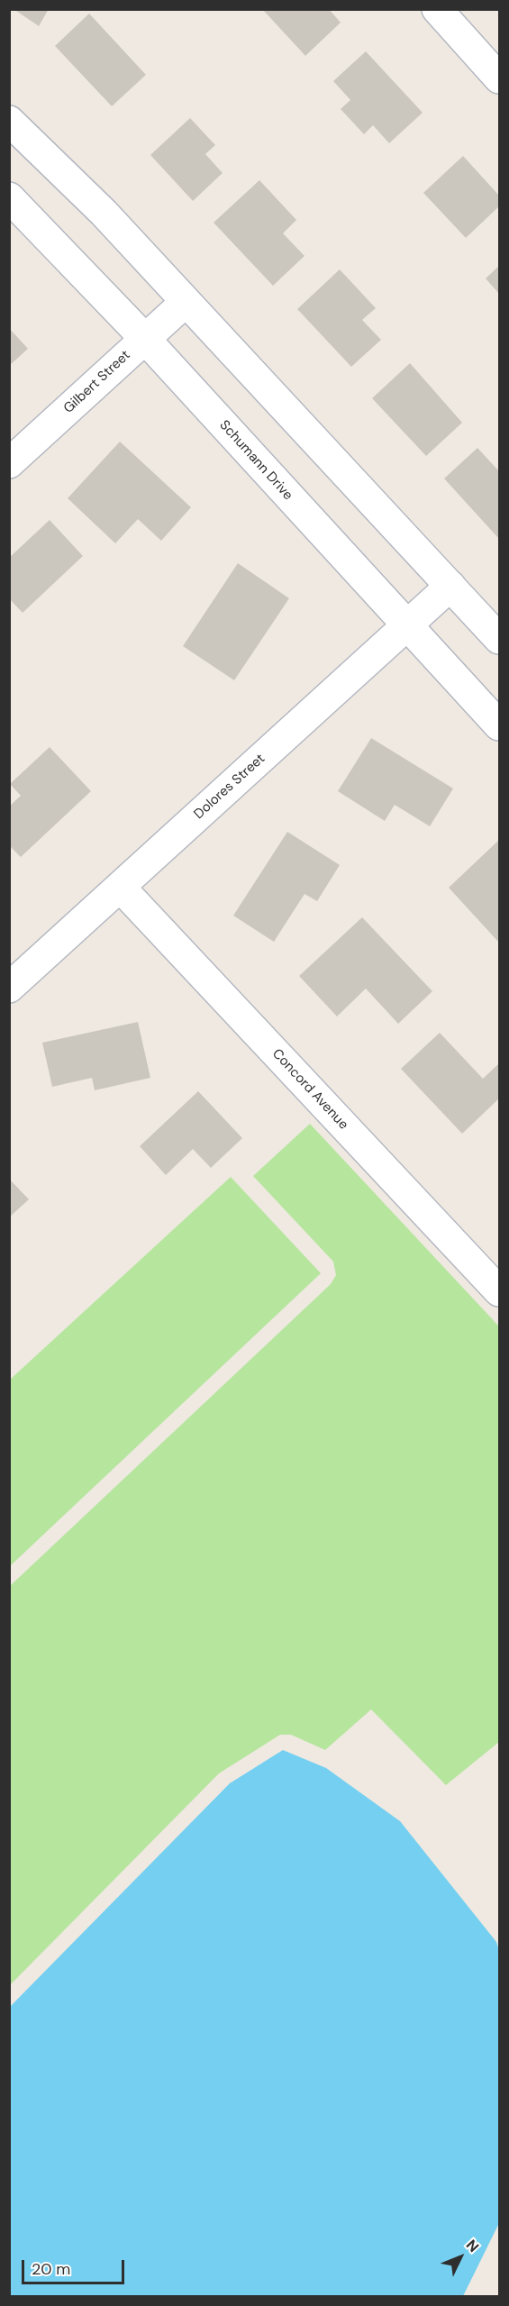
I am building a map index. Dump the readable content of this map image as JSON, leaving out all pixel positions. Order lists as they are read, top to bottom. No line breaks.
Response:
{"streets":{"street":["Gilbert Street","Schumann Drive","Dolores Street","Concord Avenue"]},"crossings":[["Gilbert Street","Schumann Drive"],["Schumann Drive","Dolores Street"],["Dolores Street","Concord Avenue"]],"scale_bar":"20 m","north":"top right"}
